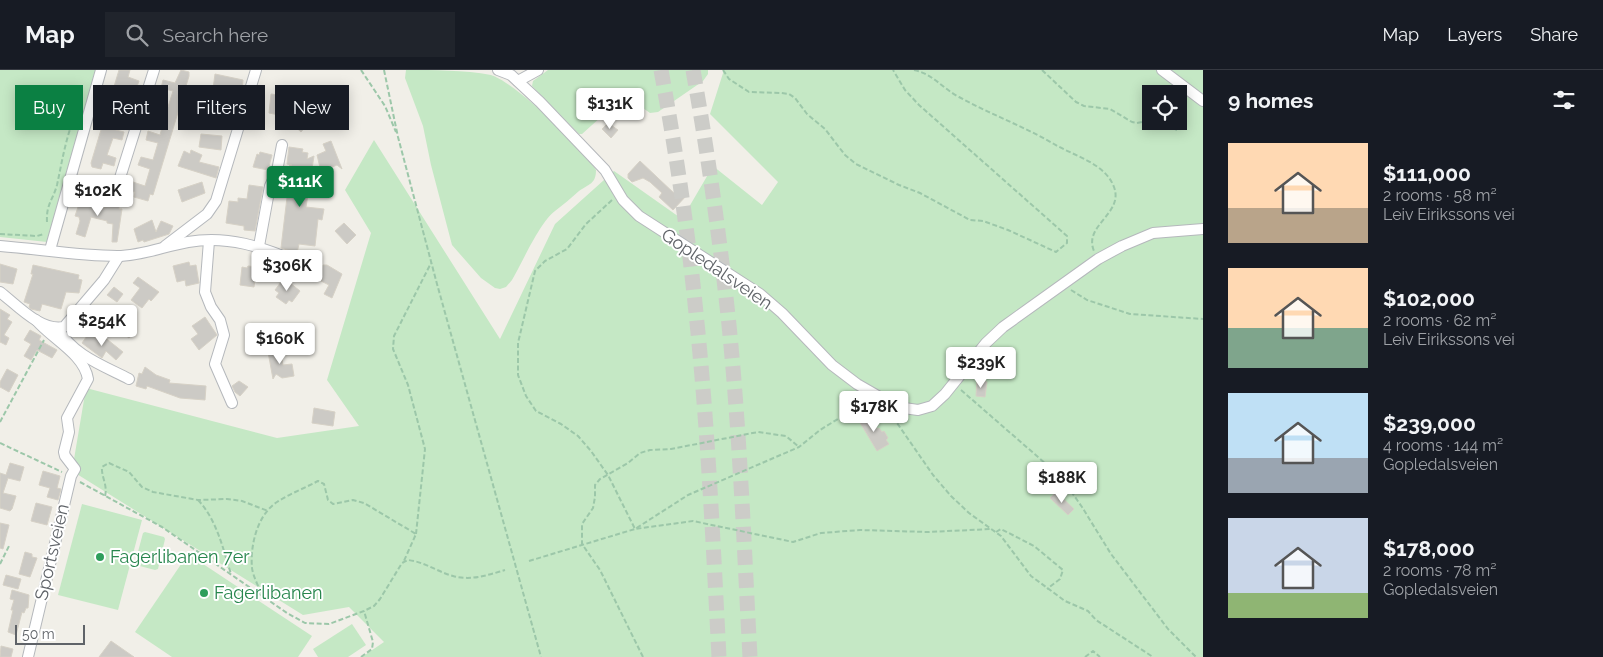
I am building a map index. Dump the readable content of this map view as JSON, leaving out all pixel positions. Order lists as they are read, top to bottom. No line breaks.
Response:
{"streets":{"street":["Gopledalsveien","Sportsveien"]},"places":["Fagerlibanen 7er","Fagerlibanen"],"scale_bar":"50 m","page":{"header":"Map","search":"Search here","nav":["Map","Layers","Share"],"heading":"9 homes","chip":["Buy","Rent","Filters","New"],"price":["$131K","$111K","$102K","$306K","$254K","$160K","$239K","$178K","$188K"],"list":[{"name":"$111,000","note":"2 rooms · 58 m² · Leiv Eirikssons vei"},{"name":"$102,000","note":"2 rooms · 62 m² · Leiv Eirikssons vei"},{"name":"$239,000","note":"4 rooms · 144 m² · Gopledalsveien"},{"name":"$178,000","note":"2 rooms · 78 m² · Gopledalsveien"}],"scale":"50 m"}}
